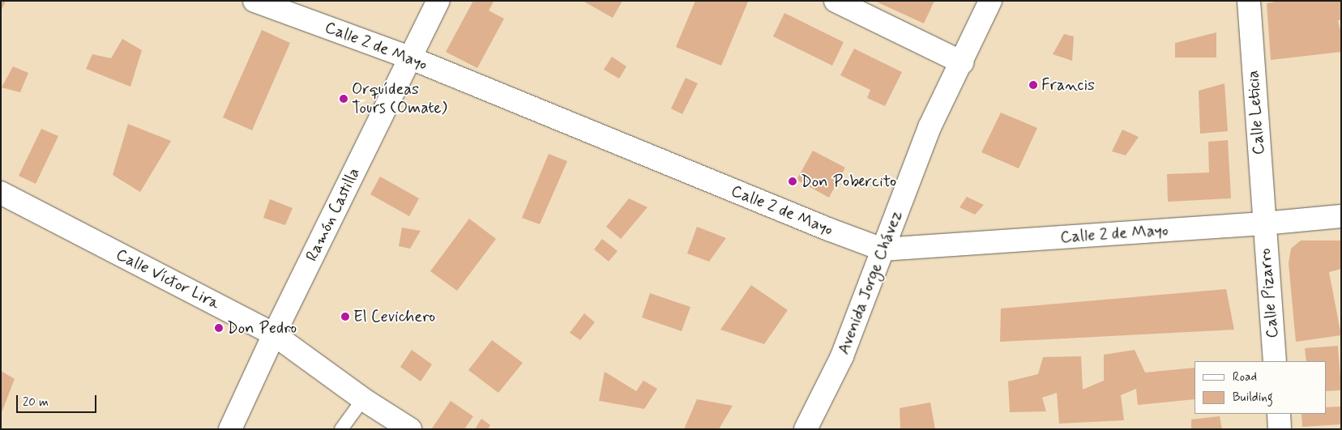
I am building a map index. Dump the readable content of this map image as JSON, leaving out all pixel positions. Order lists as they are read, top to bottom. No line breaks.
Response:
{"streets":{"street":["Calle 2 de Mayo","Calle Leticia","Ramón Castilla","Calle Víctor Lira","Avenida Jorge Chávez","Calle Pizarro"]},"crossings":[["Calle 2 de Mayo","Calle Leticia"],["Calle 2 de Mayo","Ramón Castilla"],["Calle 2 de Mayo","Avenida Jorge Chávez"],["Calle 2 de Mayo","Calle Pizarro"],["Calle Leticia","Calle Pizarro"],["Ramón Castilla","Calle Víctor Lira"]],"places":["Francis","Orquídeas Tours (Omate)","Don Pobercito","El Cevichero","Don Pedro"],"legend":["Road","Building"],"scale_bar":"20 m"}
